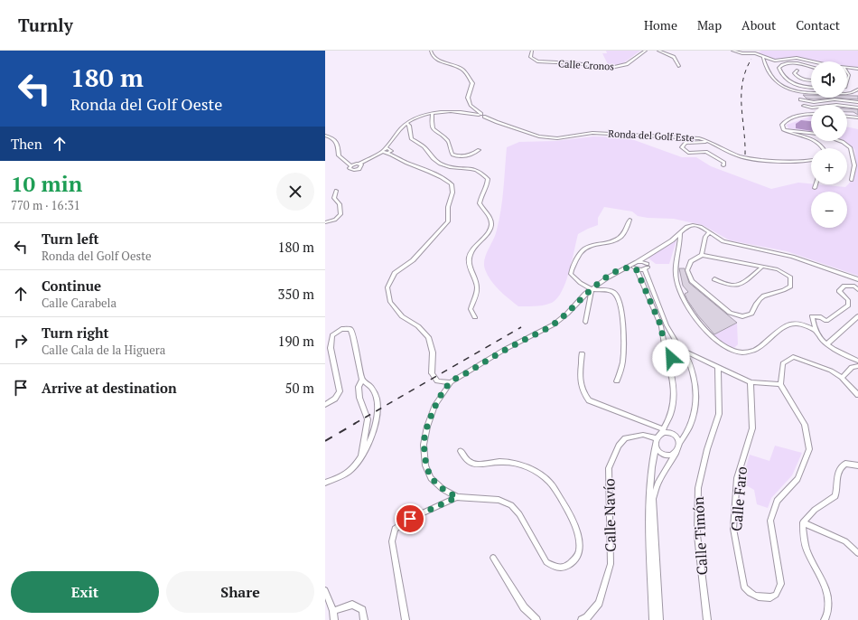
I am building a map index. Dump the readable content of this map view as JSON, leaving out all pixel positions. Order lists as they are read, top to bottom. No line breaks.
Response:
{"streets":{"street":["Calle Cronos","Ronda del Golf Este","Calle Faro","Calle Navío","Calle Timón"]},"page":{"header":"Turnly","nav":["Home","Map","About","Contact"],"turn":["180 m","Ronda del Golf Oeste"],"map_buttons":["+","−"],"then":"Then","heading":["10 min","770 m · 16:31"],"list":[{"name":"Turn left","note":"Ronda del Golf Oeste","value":"180 m"},{"name":"Continue","note":"Calle Carabela","value":"350 m"},{"name":"Turn right","note":"Calle Cala de la Higuera","value":"190 m"},{"name":"Arrive at destination","value":"50 m"}],"buttons":["Exit","Share"]}}
